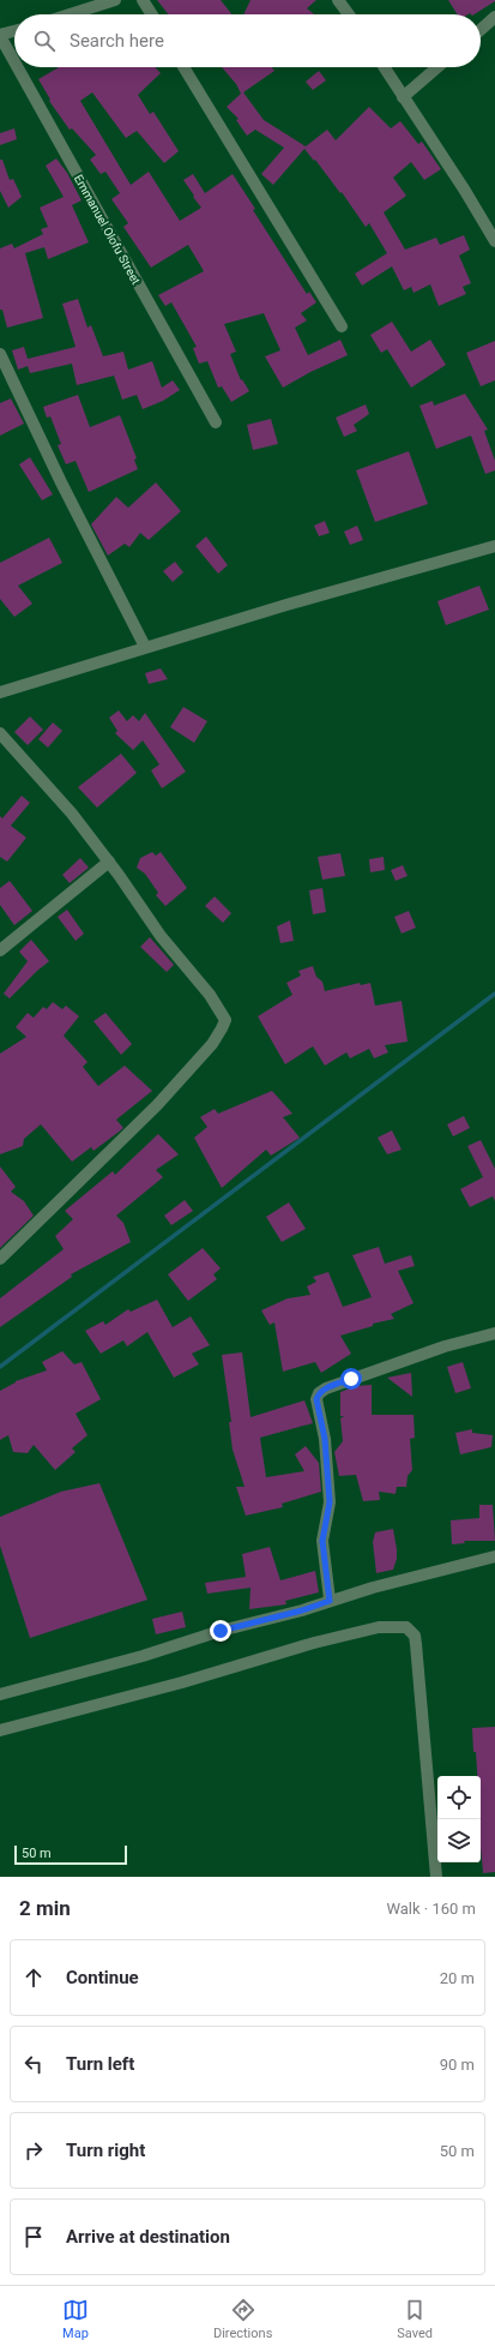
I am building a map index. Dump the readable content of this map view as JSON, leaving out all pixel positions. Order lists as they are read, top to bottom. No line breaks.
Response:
{"streets":{"street":["Emmanuel Olofu Street"]},"scale_bar":"50 m","page":{"search":"Search here","scale":"50 m","heading":["2 min","Walk · 160 m"],"list":[["Continue","20 m"],["Turn left","90 m"],["Turn right","50 m"],"Arrive at destination"],"nav":["Map","Directions","Saved"]}}
